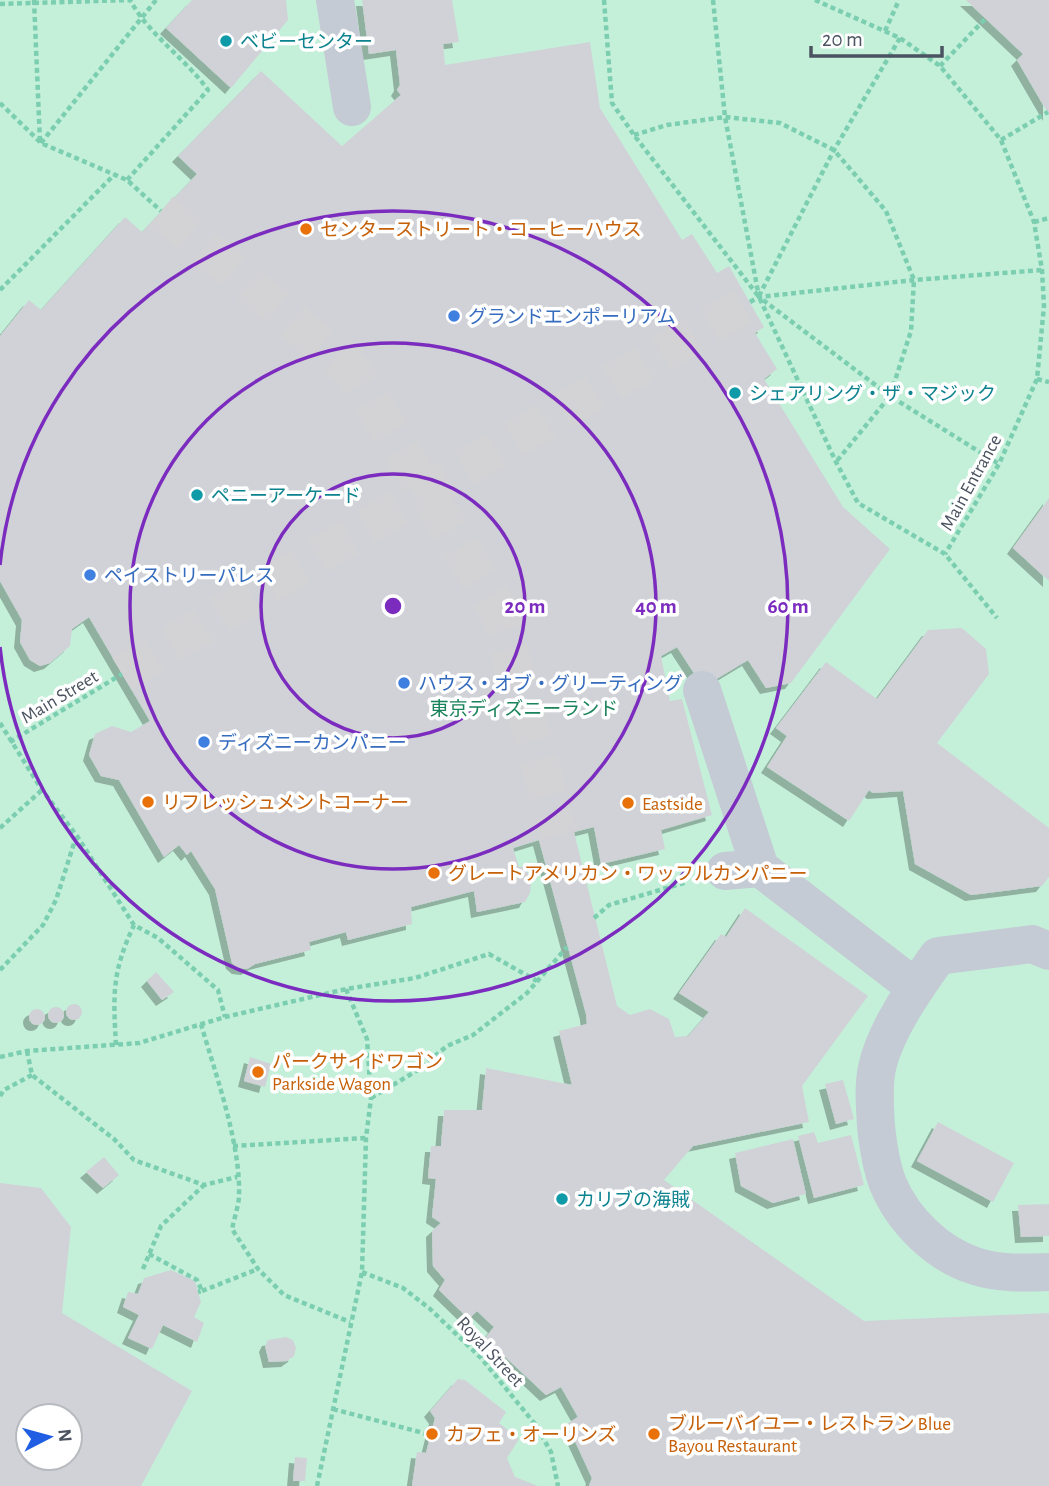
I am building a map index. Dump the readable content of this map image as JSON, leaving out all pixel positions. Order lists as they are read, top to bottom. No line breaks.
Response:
{"streets":{"path":["Main Entrance","Main Street","Royal Street"]},"parks":["東京ディズニーランド"],"places":["ベビーセンター","センターストリート・コーヒーハウス","グランドエンポーリアム","シェアリング・ザ・マジック","ペニーアーケード","ペイストリーパレス","ハウス・オブ・グリーティング","ディズニーカンパニー","リフレッシュメントコーナー","Eastside","グレートアメリカン・ワッフルカンパニー","パークサイドワゴン Parkside Wagon","カリブの海賊","カフェ・オーリンズ","ブルーバイユー・レストラン Blue Bayou Restaurant"],"scale_bar":"20 m","north":"right","rings":["20 m","40 m","60 m"]}
